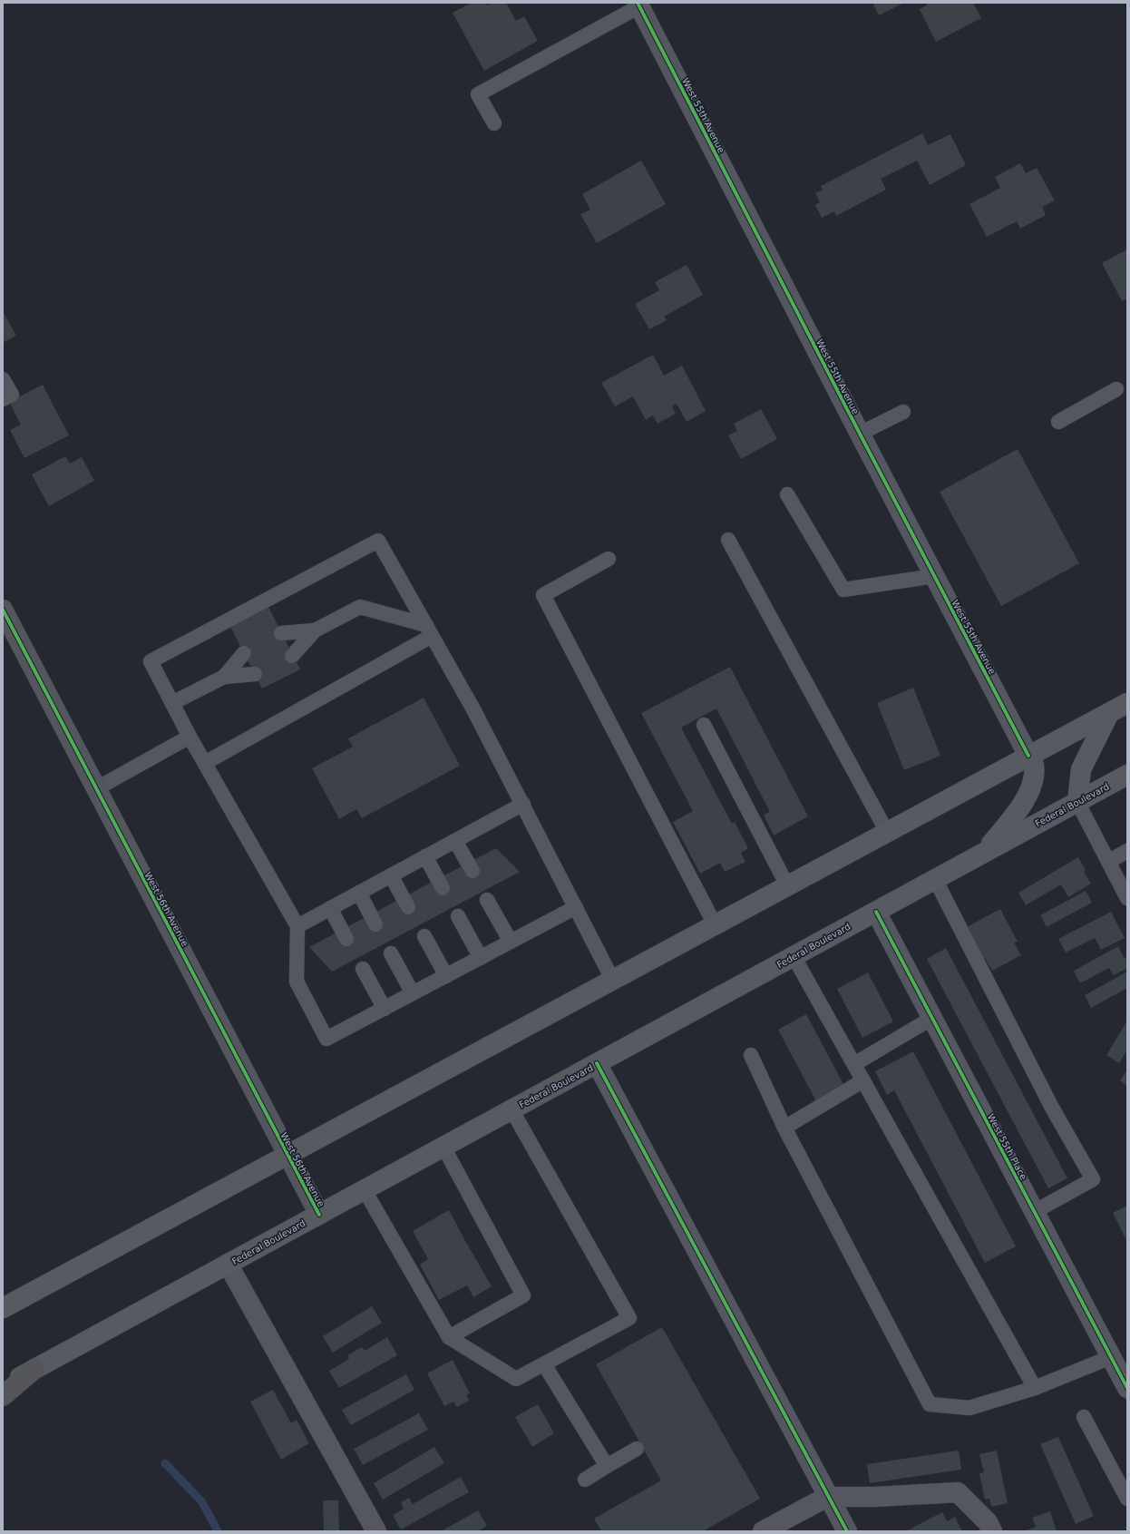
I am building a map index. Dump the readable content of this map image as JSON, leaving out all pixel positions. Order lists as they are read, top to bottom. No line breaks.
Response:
{"streets":{"main road":["Federal Boulevard"],"street":["West 55th Avenue","West 56th Avenue","West 55th Place"]},"crossings":[["Federal Boulevard","West 56th Avenue"],["Federal Boulevard","West 55th Place"]]}
